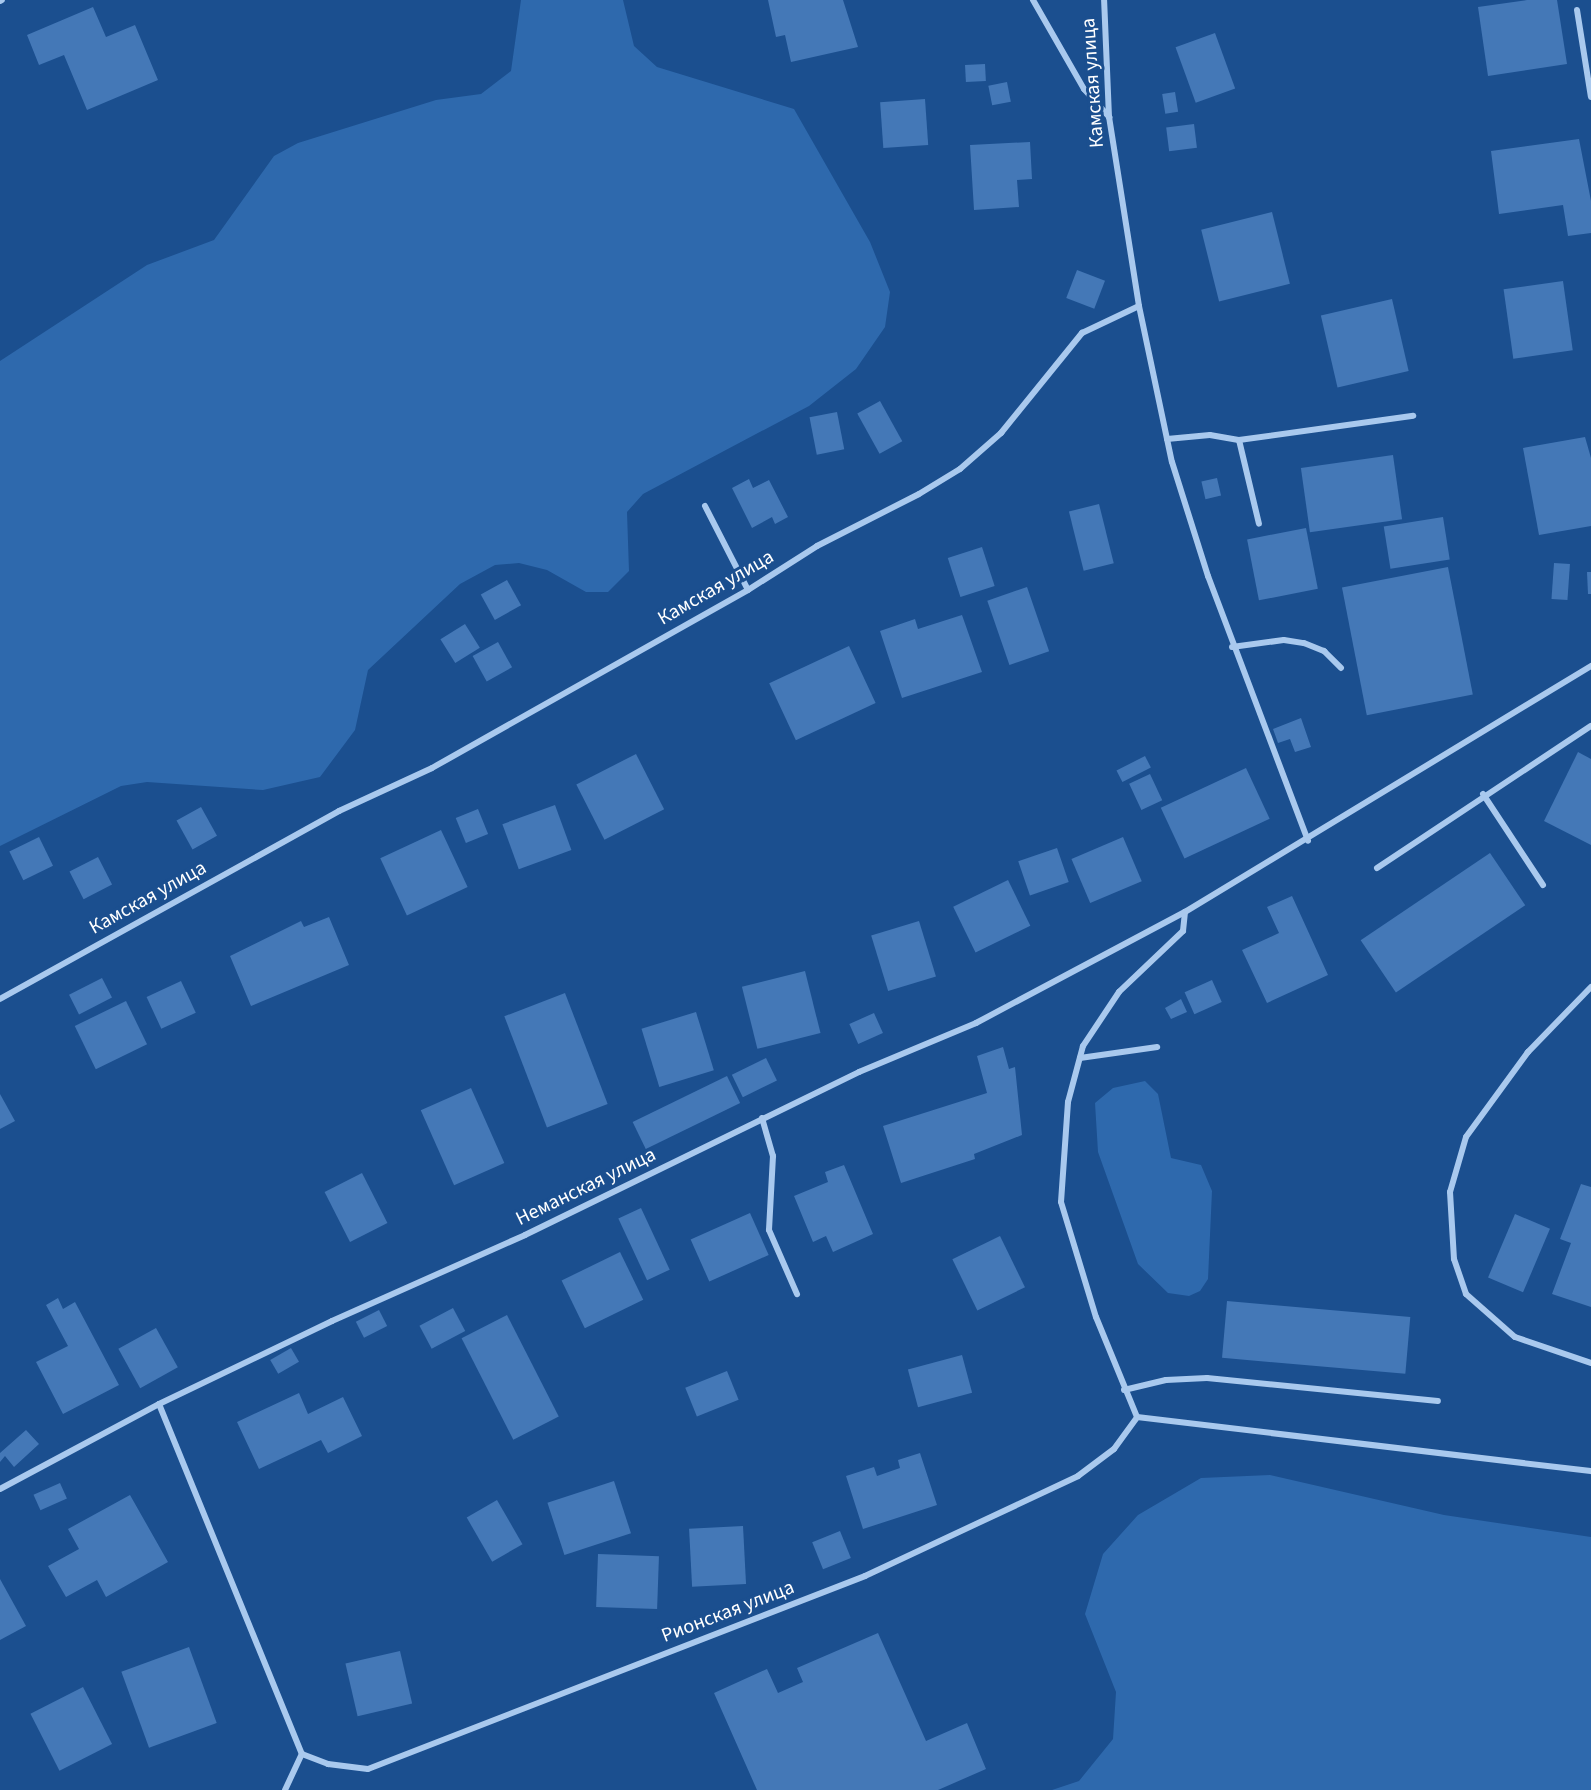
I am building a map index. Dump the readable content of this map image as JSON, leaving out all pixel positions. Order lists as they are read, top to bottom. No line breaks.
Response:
{"streets":{"lane":["Камская улица","Неманская улица","Рионская улица"]}}
